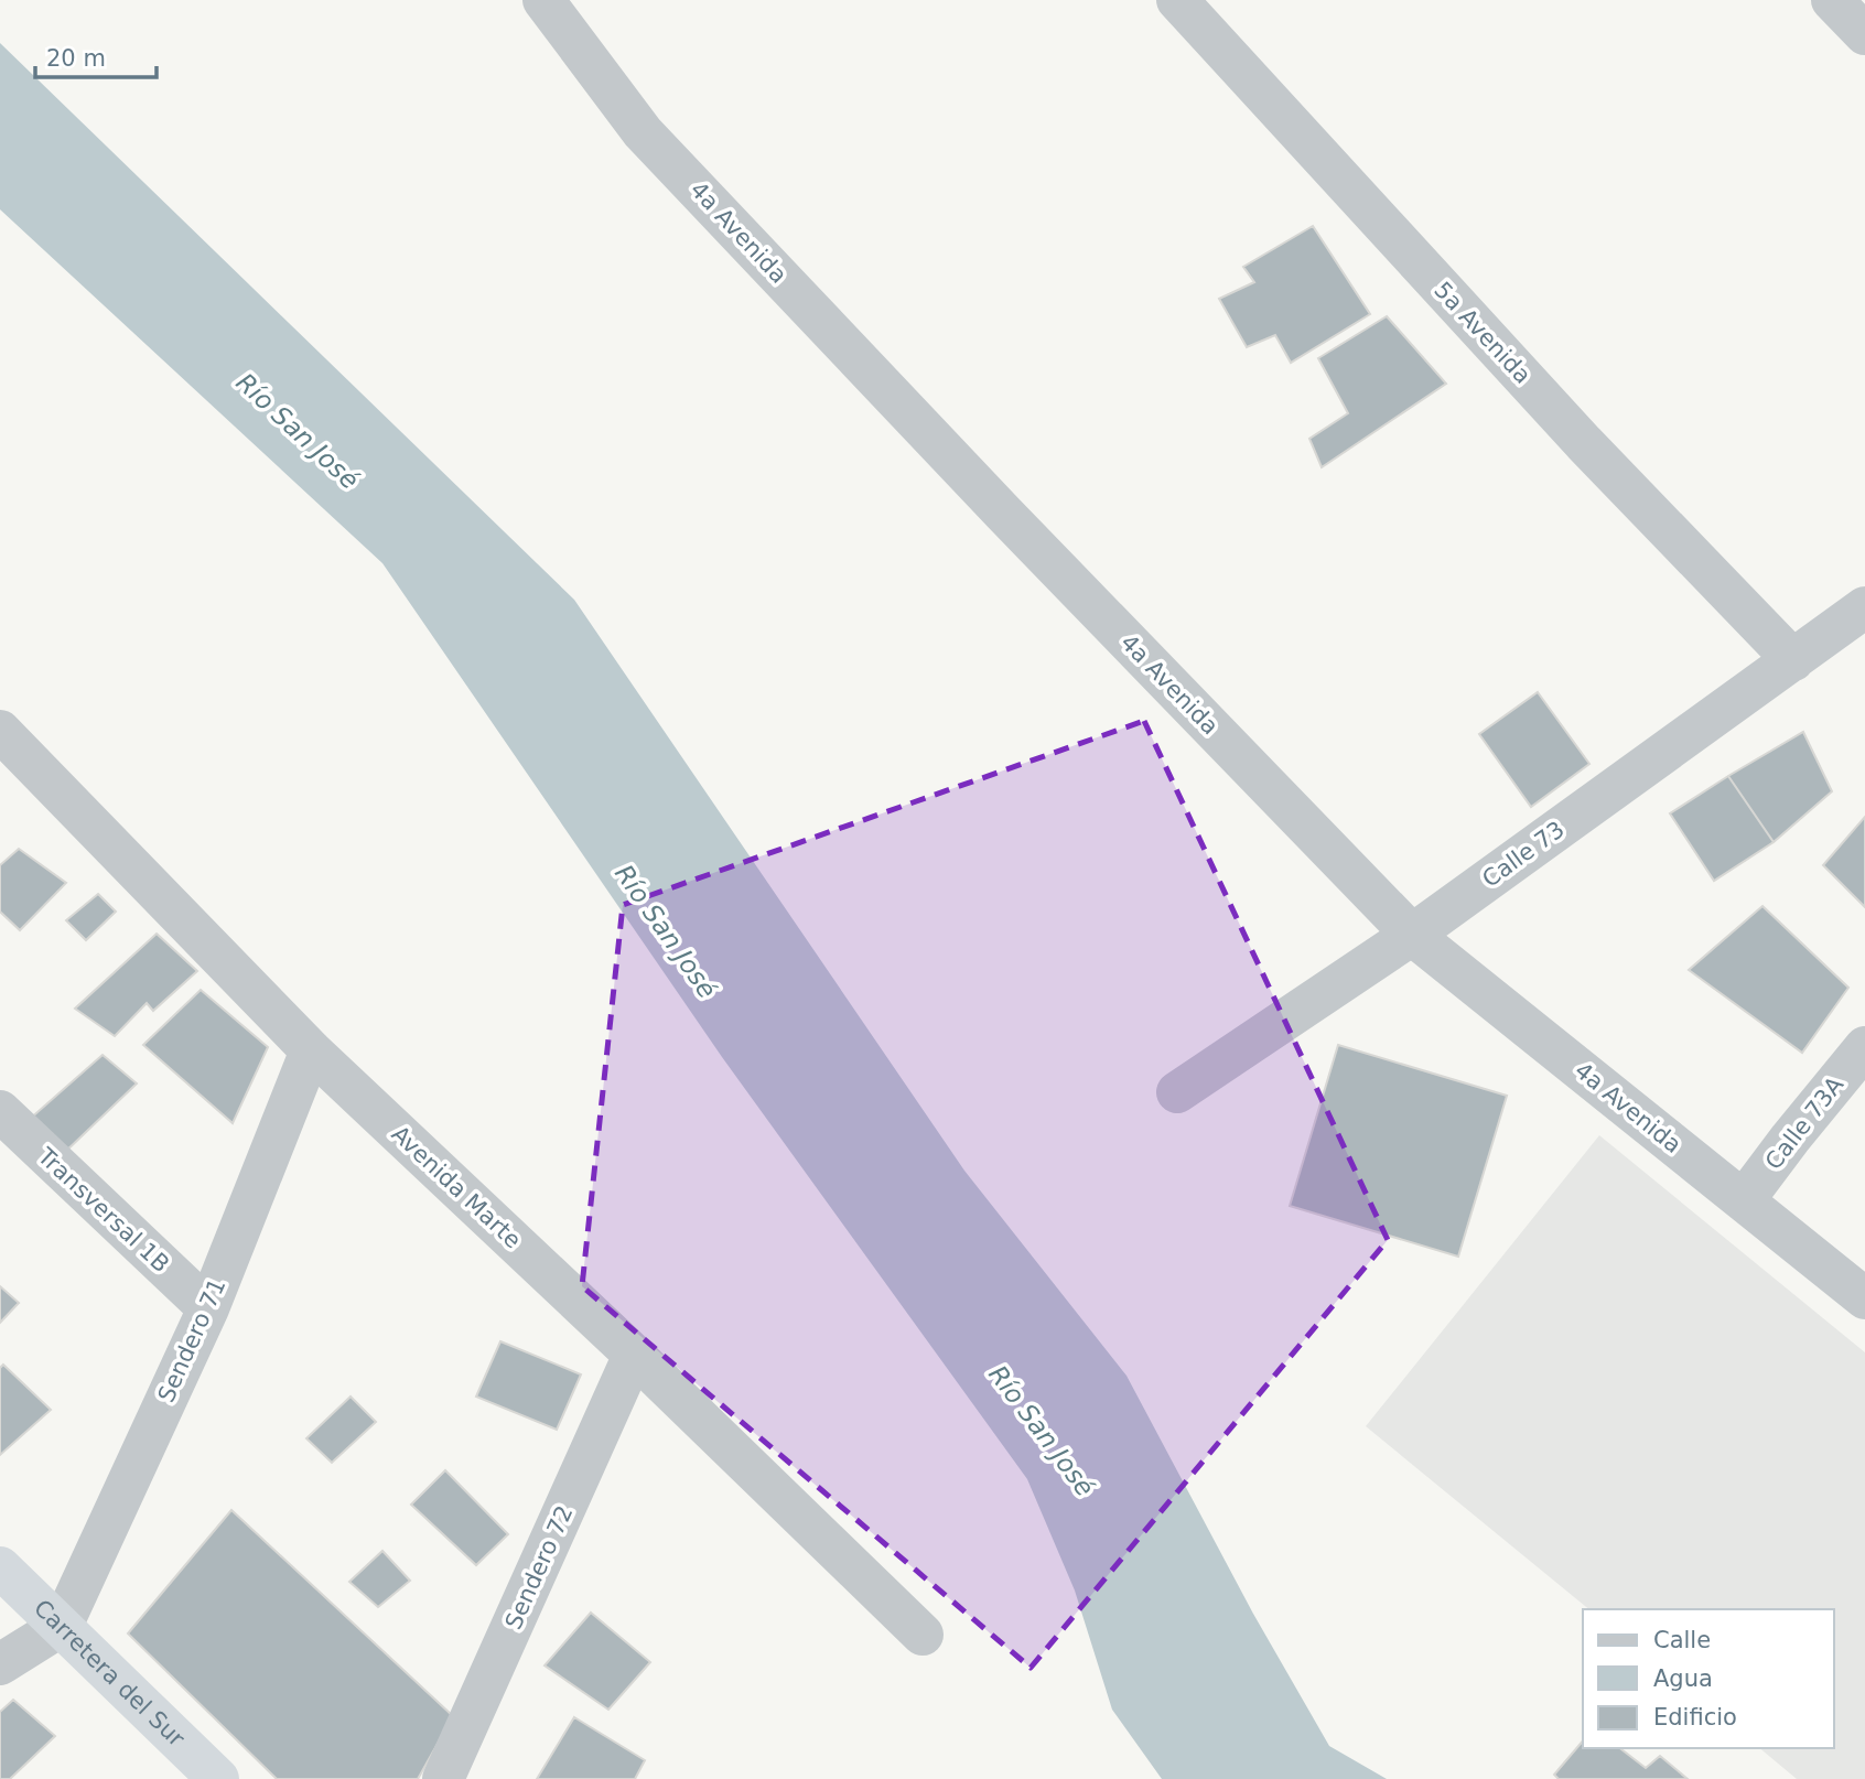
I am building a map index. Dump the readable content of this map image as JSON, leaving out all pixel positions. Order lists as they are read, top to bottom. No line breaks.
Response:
{"streets":{"highway":["Carretera del Sur"],"street":["4a Avenida","5a Avenida","Calle 73","Calle 73A","Avenida Marte","Transversal 1B","Sendero 71","Sendero 72"]},"crossings":[["4a Avenida","Calle 73"],["4a Avenida","Calle 73A"],["5a Avenida","Calle 73"],["Avenida Marte","Sendero 71"],["Avenida Marte","Sendero 72"],["Transversal 1B","Sendero 71"],["Sendero 71","Carretera del Sur"]],"water":["Río San José"],"legend":["Calle","Agua","Edificio"],"scale_bar":"20 m"}
